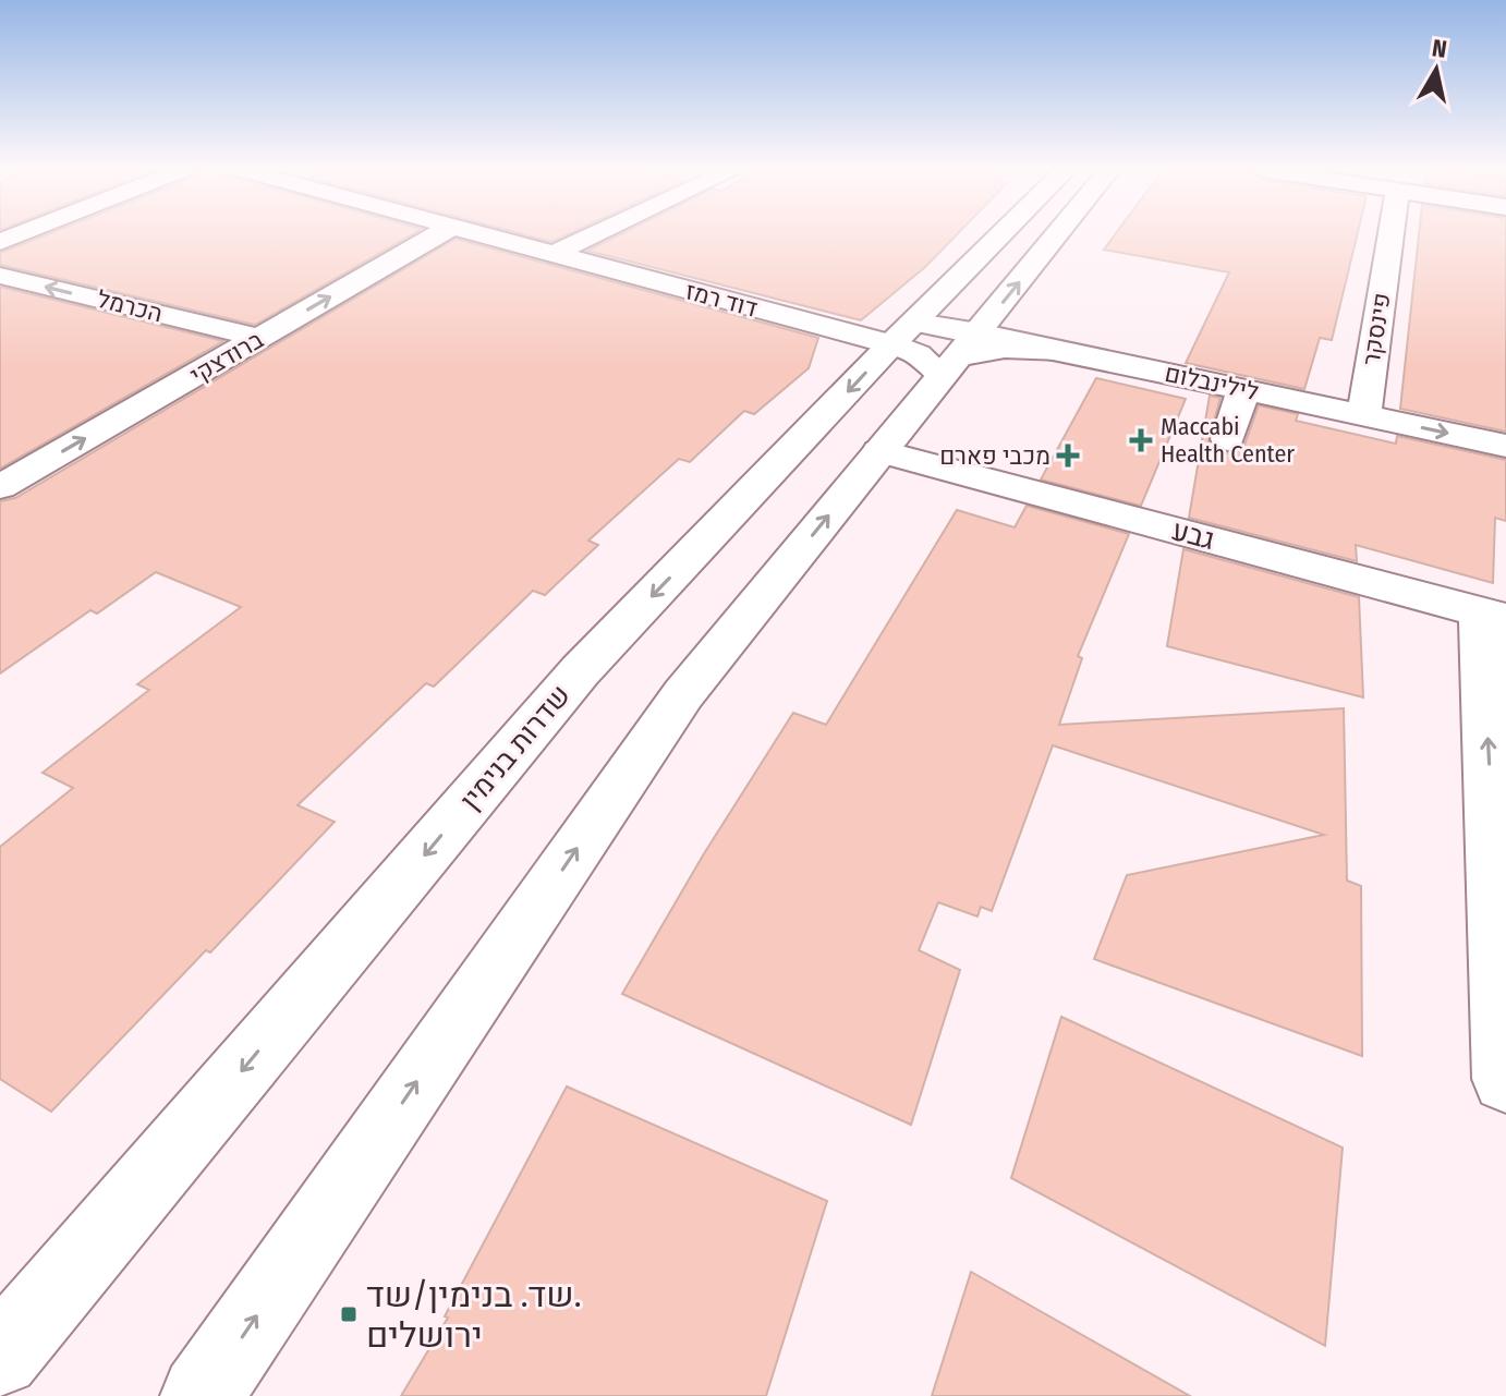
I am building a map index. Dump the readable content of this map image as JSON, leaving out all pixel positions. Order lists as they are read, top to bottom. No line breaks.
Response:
{"streets":{"street":["דוד רמז","הכרמל","פינסקר","ברודצקי","לילינבלום","גבע","שדרות בנימין"]},"crossings":[["דוד רמז","לילינבלום"],["דוד רמז","שדרות בנימין"],["הכרמל","ברודצקי"],["פינסקר","לילינבלום"],["לילינבלום","שדרות בנימין"]],"one_way":["הכרמל","ברודצקי"],"places":{"health":["Maccabi Health Center","מכבי פארם"],"transit":["שד. בנימין/שד. ירושלים"]},"north":"top"}
